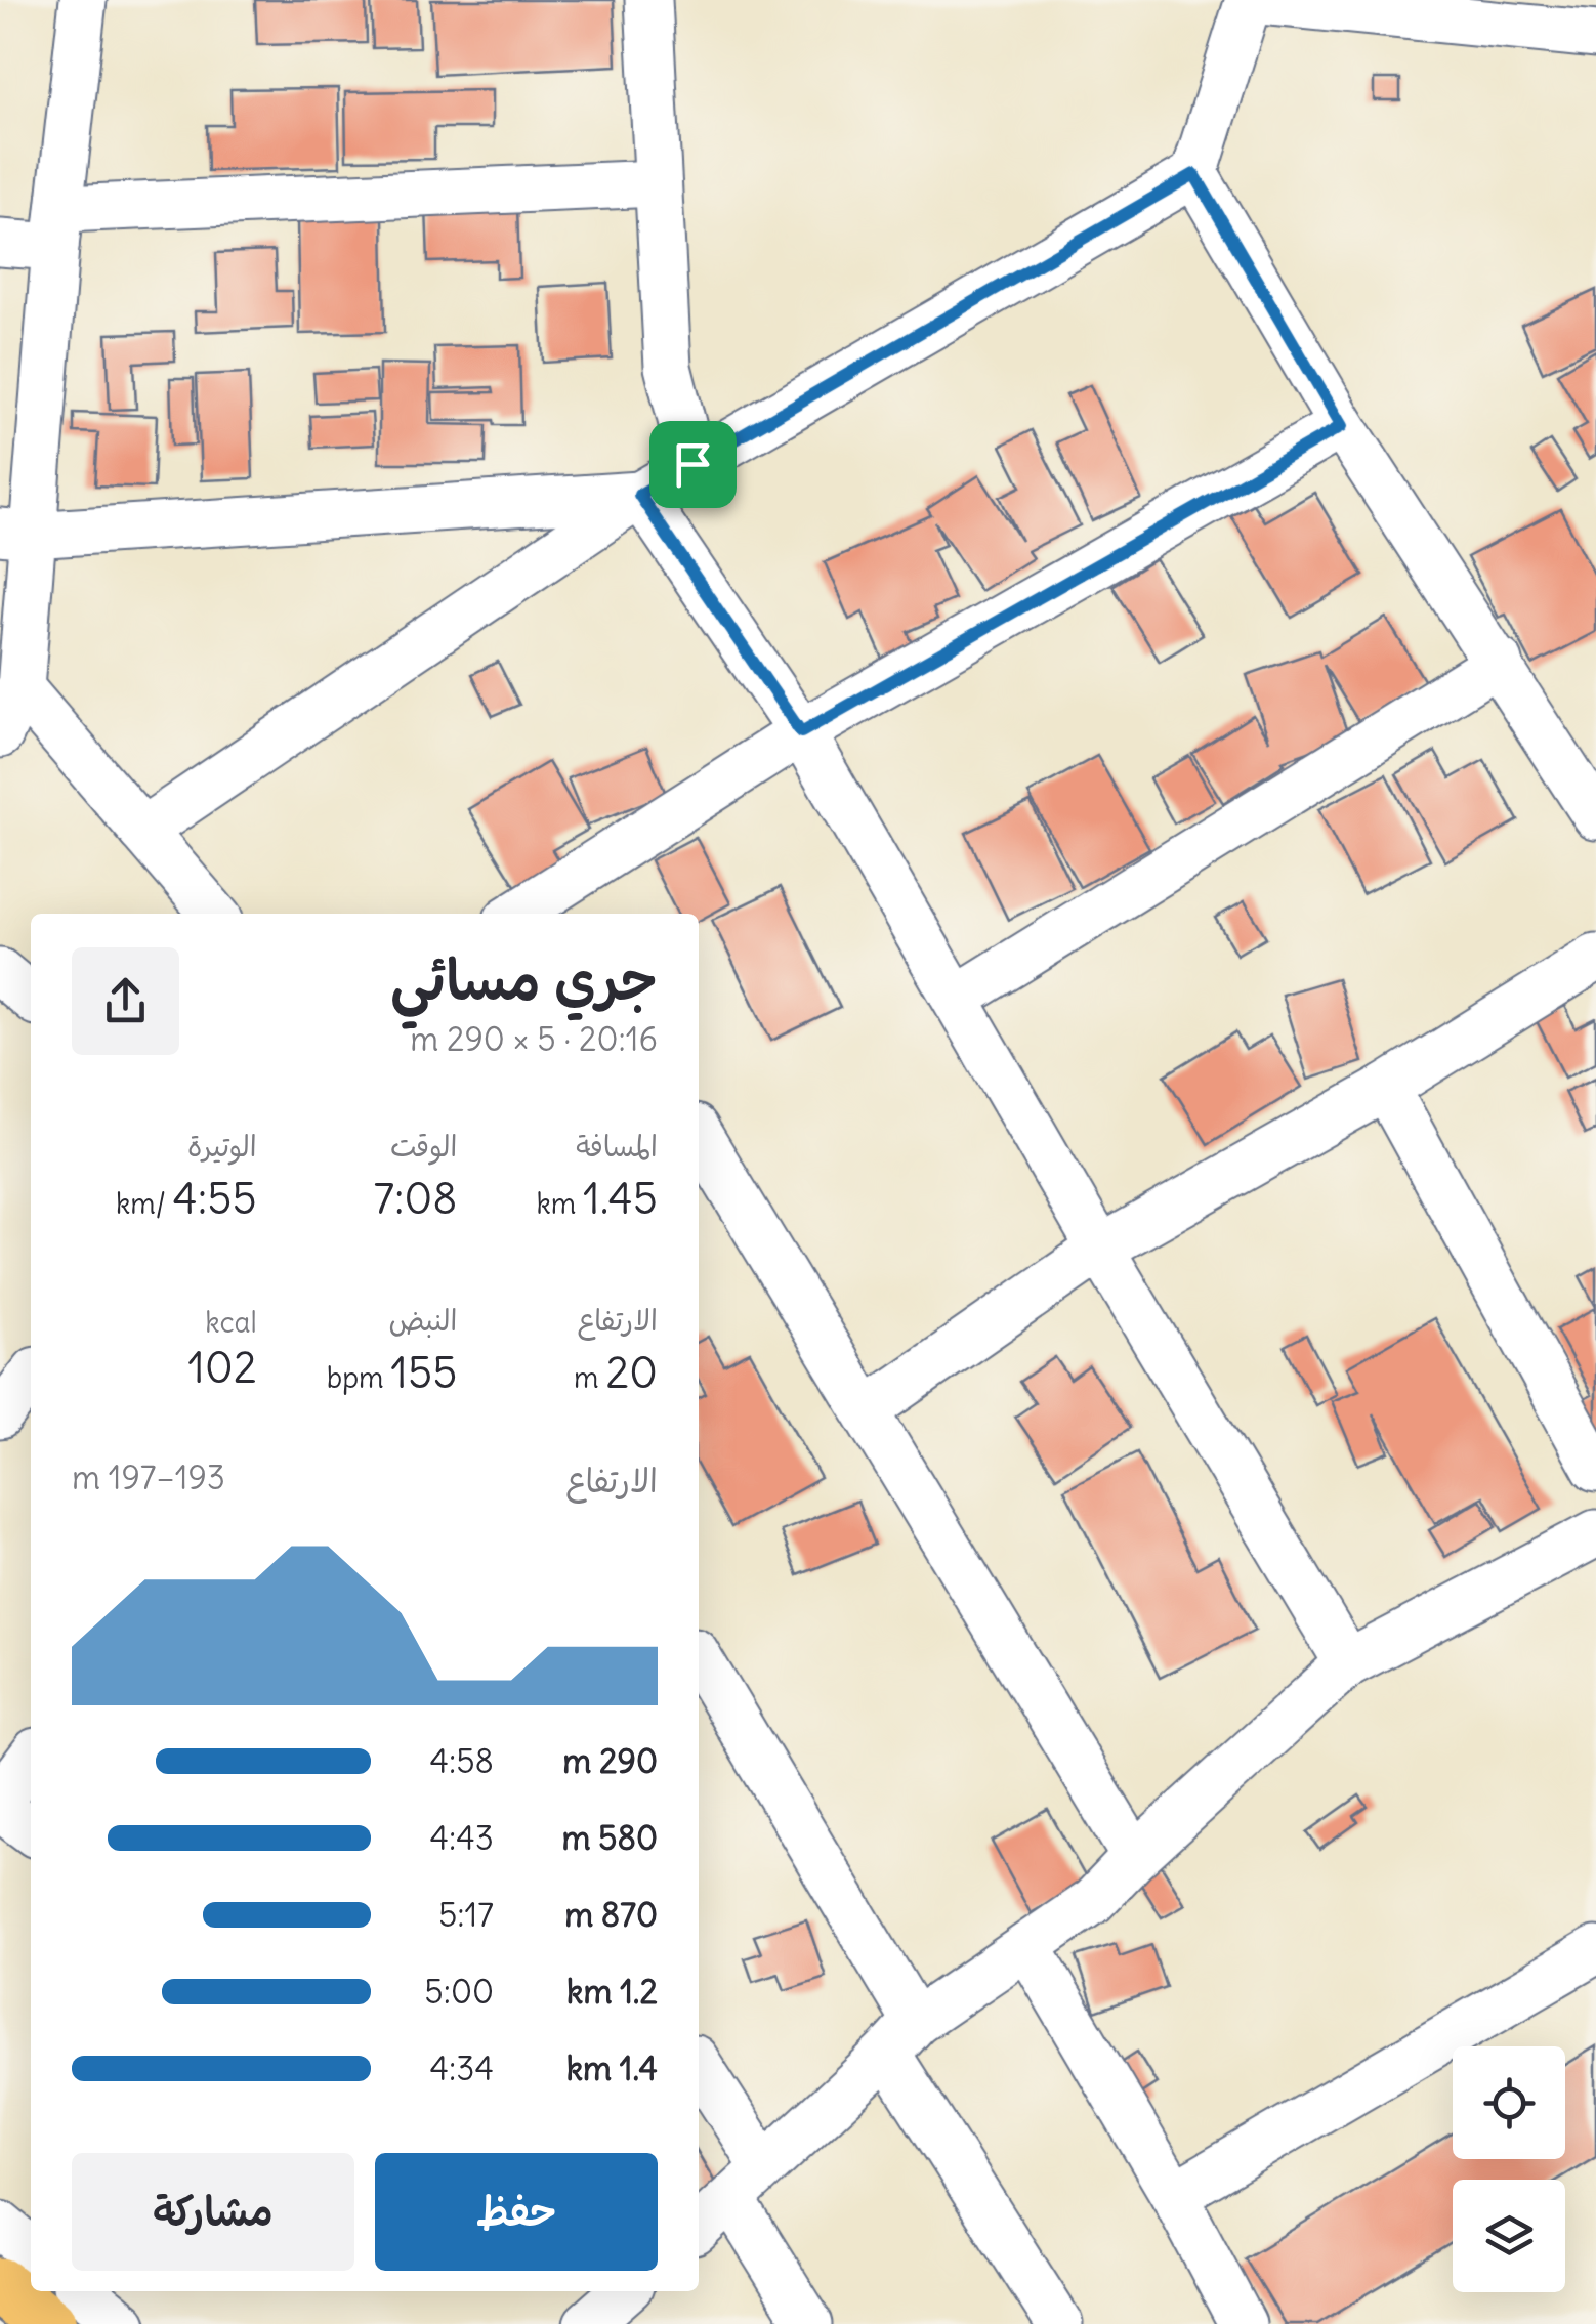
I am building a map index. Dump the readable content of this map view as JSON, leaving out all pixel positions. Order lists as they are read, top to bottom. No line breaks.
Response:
{"page":{"heading":["جري مسائي","20:16 · 5 × 290 m"],"stats":[["المسافة","1.45 km"],["الوقت","7:08"],["الوتيرة","4:55 /km"],["الارتفاع","20 m"],["النبض","155 bpm"],["kcal","102"]],"chart":["الارتفاع","193–197 m"],"list":[{"name":"290 m","note":"4:58"},{"name":"580 m","note":"4:43"},{"name":"870 m","note":"5:17"},{"name":"1.2 km","note":"5:00"},{"name":"1.4 km","note":"4:34"}],"buttons":["حفظ","مشاركة"]}}
